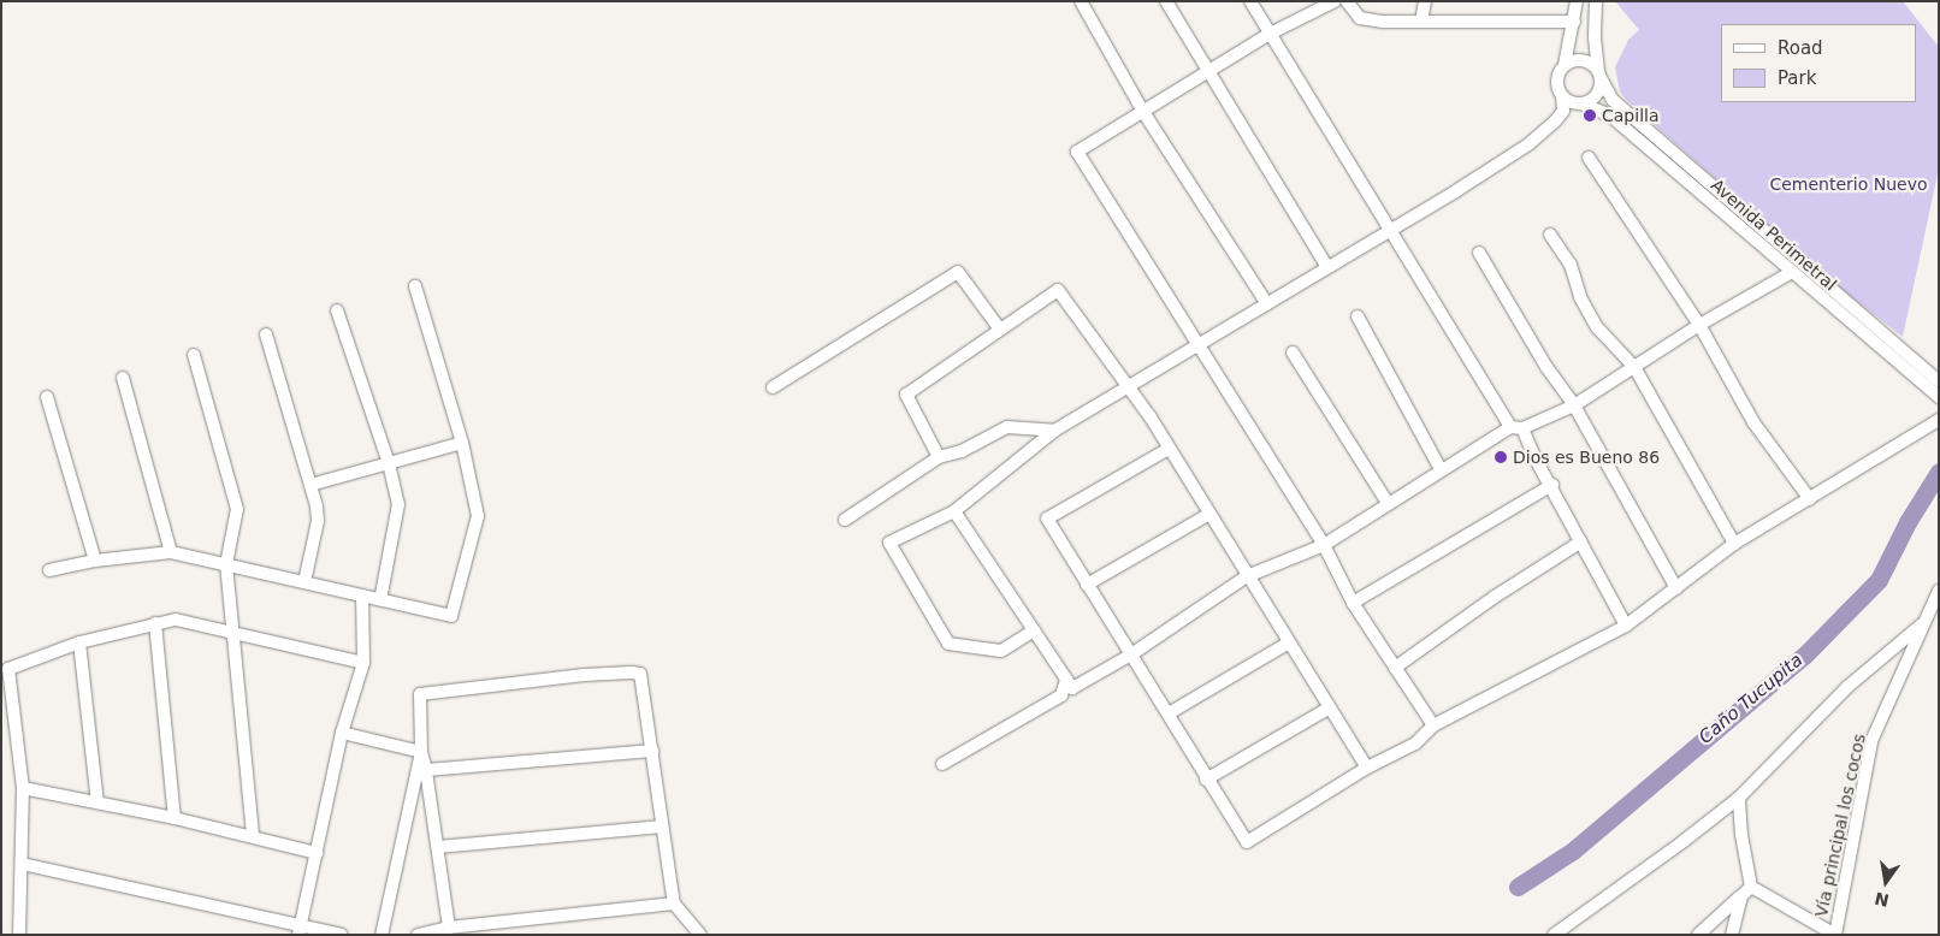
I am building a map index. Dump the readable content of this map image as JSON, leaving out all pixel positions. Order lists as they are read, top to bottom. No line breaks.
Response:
{"streets":{"street":["Avenida Perimetral","Vía principal los cocos"]},"water":["Caño Tucupita"],"parks":["Cementerio Nuevo"],"places":["Capilla","Dios es Bueno 86"],"legend":["Road","Park"],"north":"bottom"}
